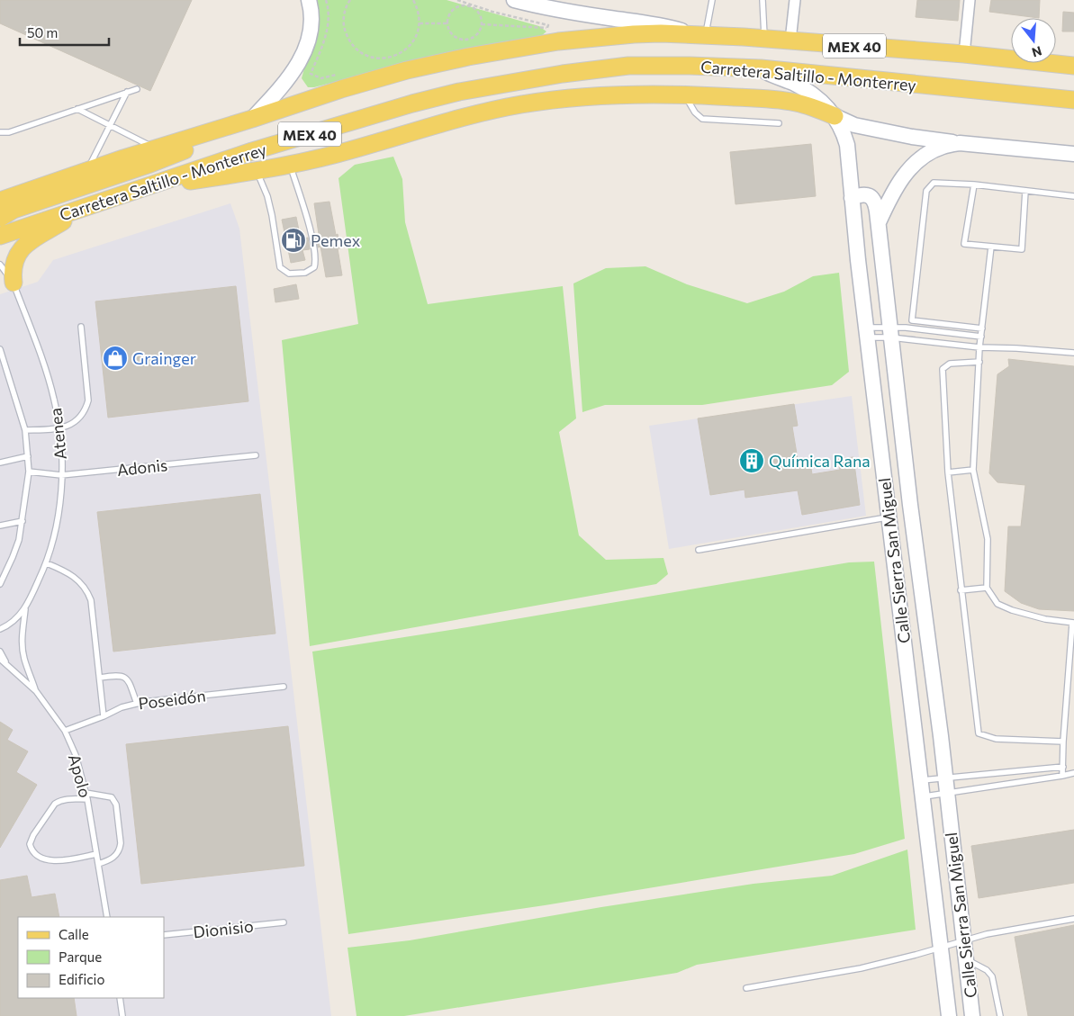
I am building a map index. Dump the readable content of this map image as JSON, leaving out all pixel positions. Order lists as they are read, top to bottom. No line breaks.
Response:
{"streets":{"main road":["MEX 40","Carretera Saltillo - Monterrey"],"street":["Calle Sierra San Miguel"],"lane":["Atenea","Adonis","Poseidón","Apolo","Dionisio"]},"crossings":[["Carretera Saltillo - Monterrey","Calle Sierra San Miguel"],["Atenea","Adonis"],["Atenea","Apolo"],["Poseidón","Apolo"]],"places":{"fuel station":["Pemex"],"shop":["Grainger"],"building":["Química Rana"]},"legend":["Calle","Parque","Edificio"],"scale_bar":"50 m","north":"bottom"}
